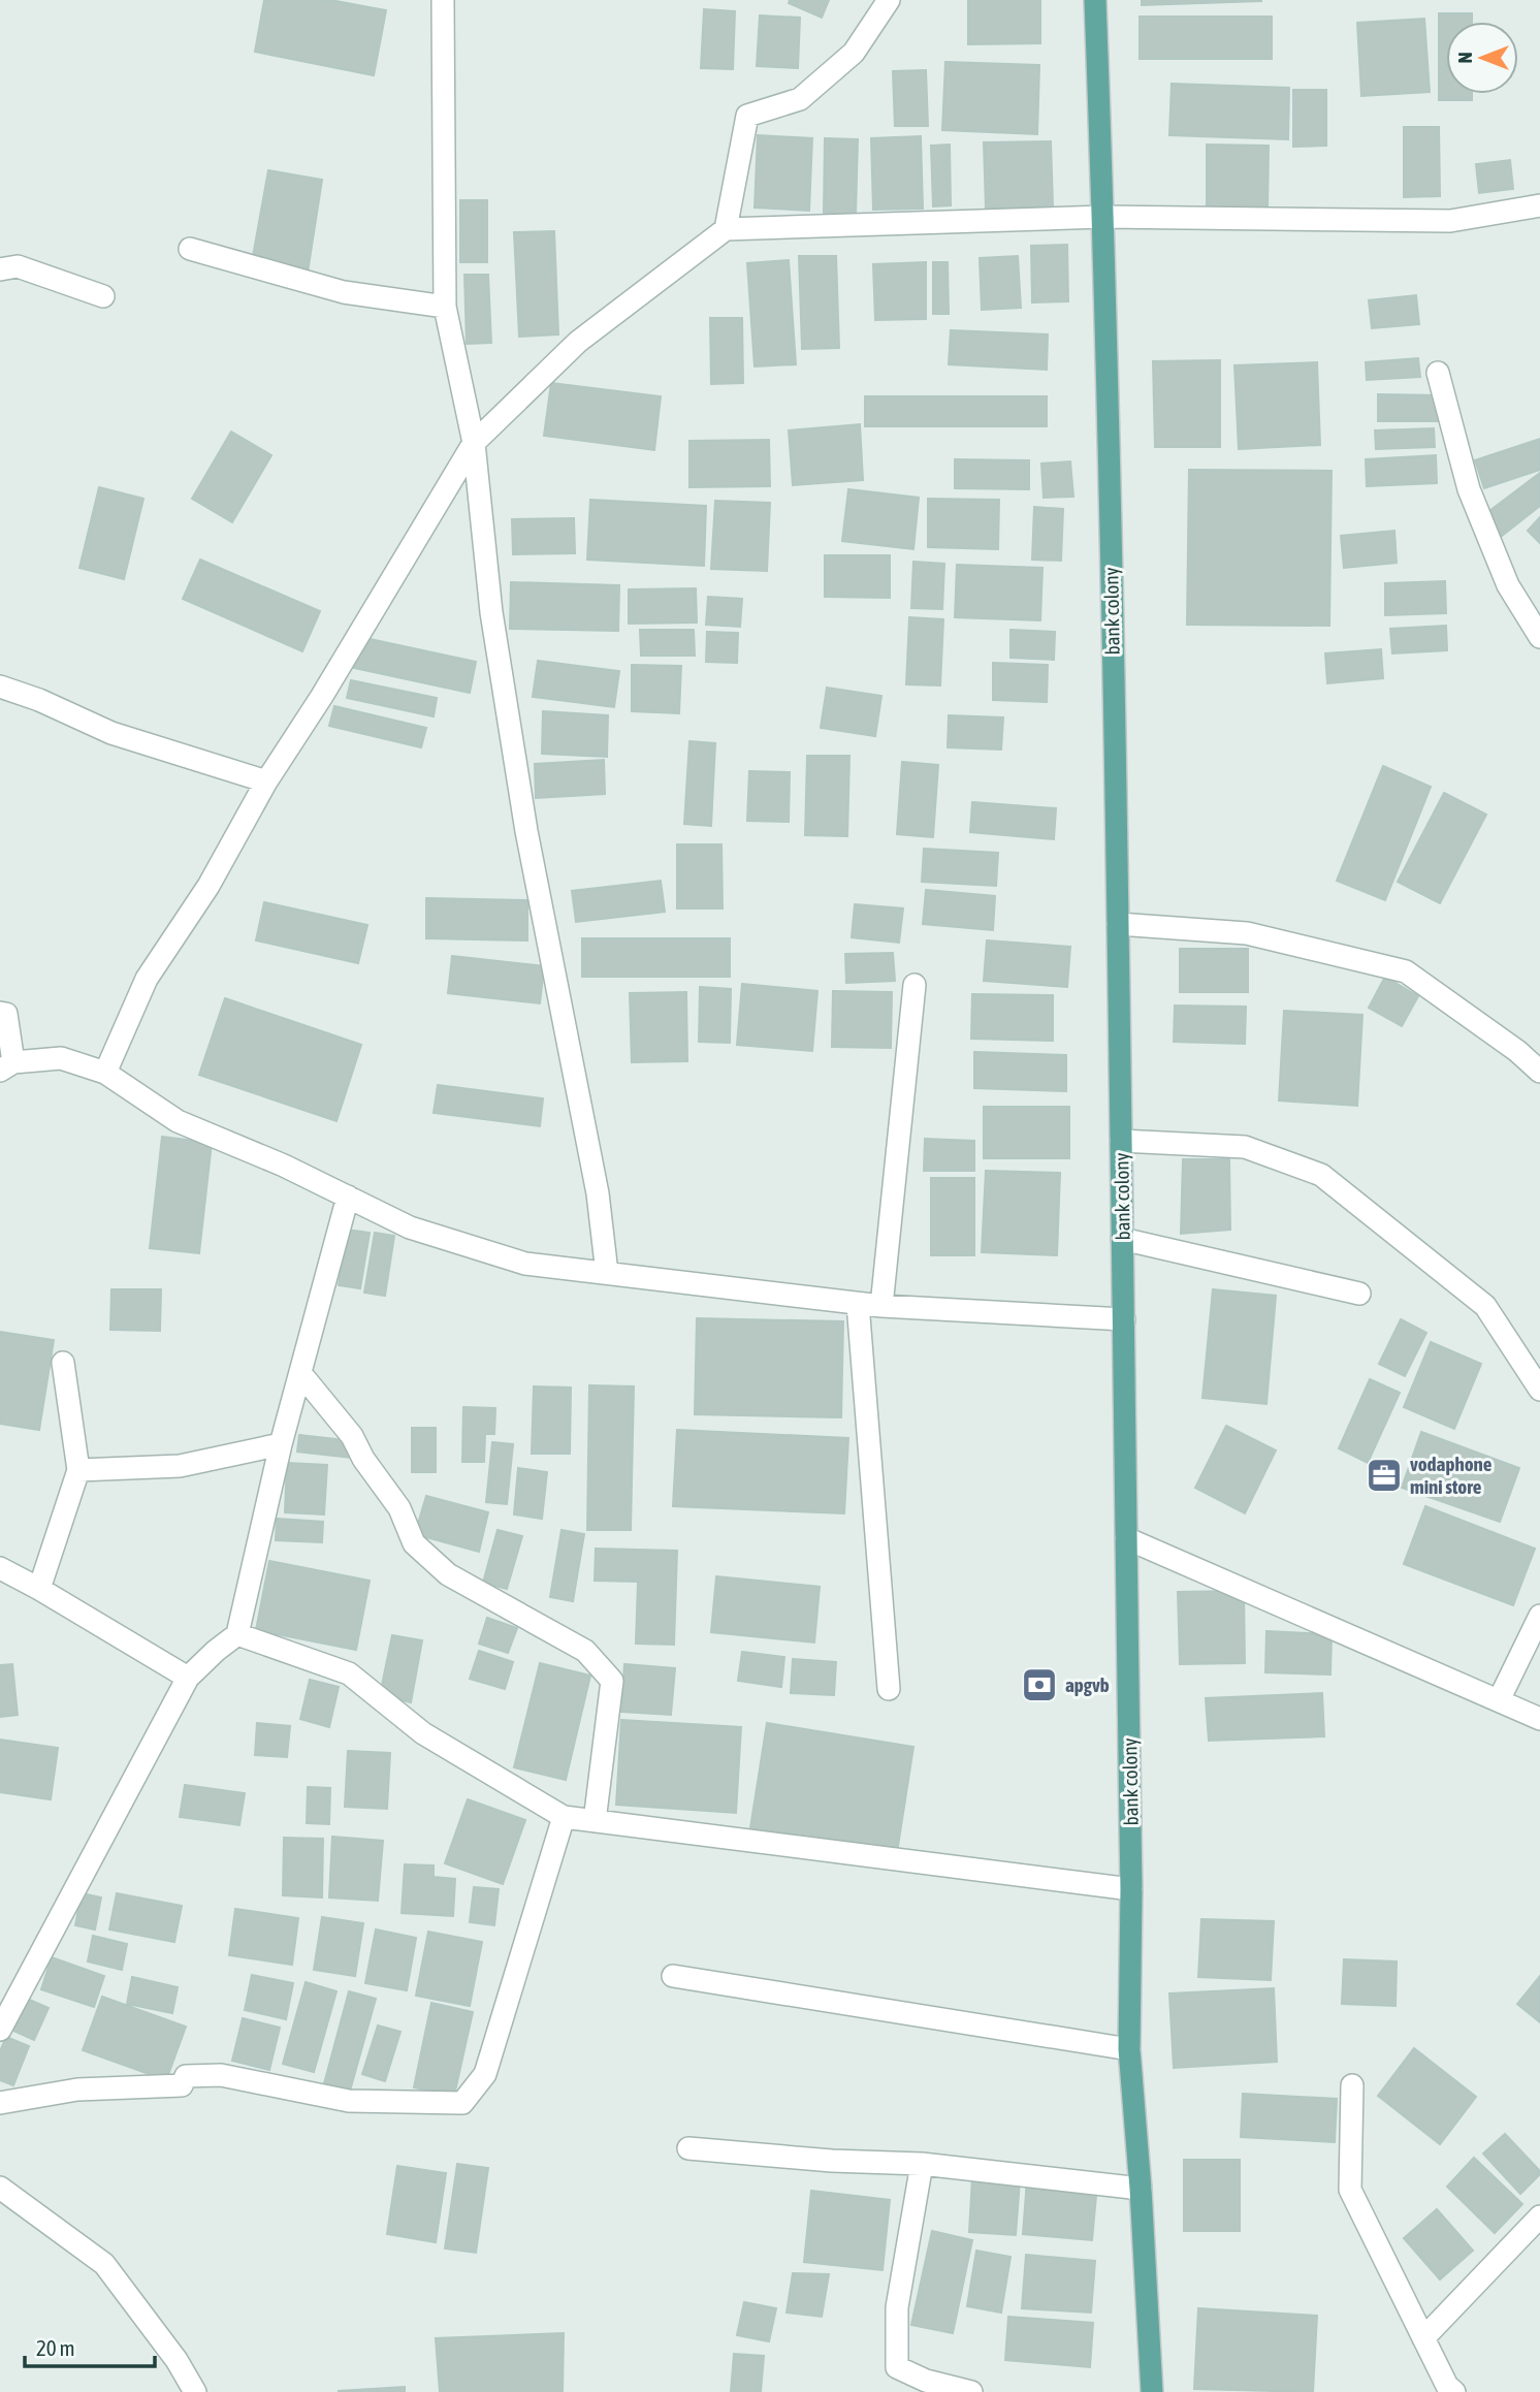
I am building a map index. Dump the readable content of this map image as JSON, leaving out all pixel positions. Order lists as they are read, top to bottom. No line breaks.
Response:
{"streets":{"main road":["bank colony"]},"places":{"office":["vodaphone mini store"],"bank":["apgvb"]},"scale_bar":"20 m","north":"left"}
